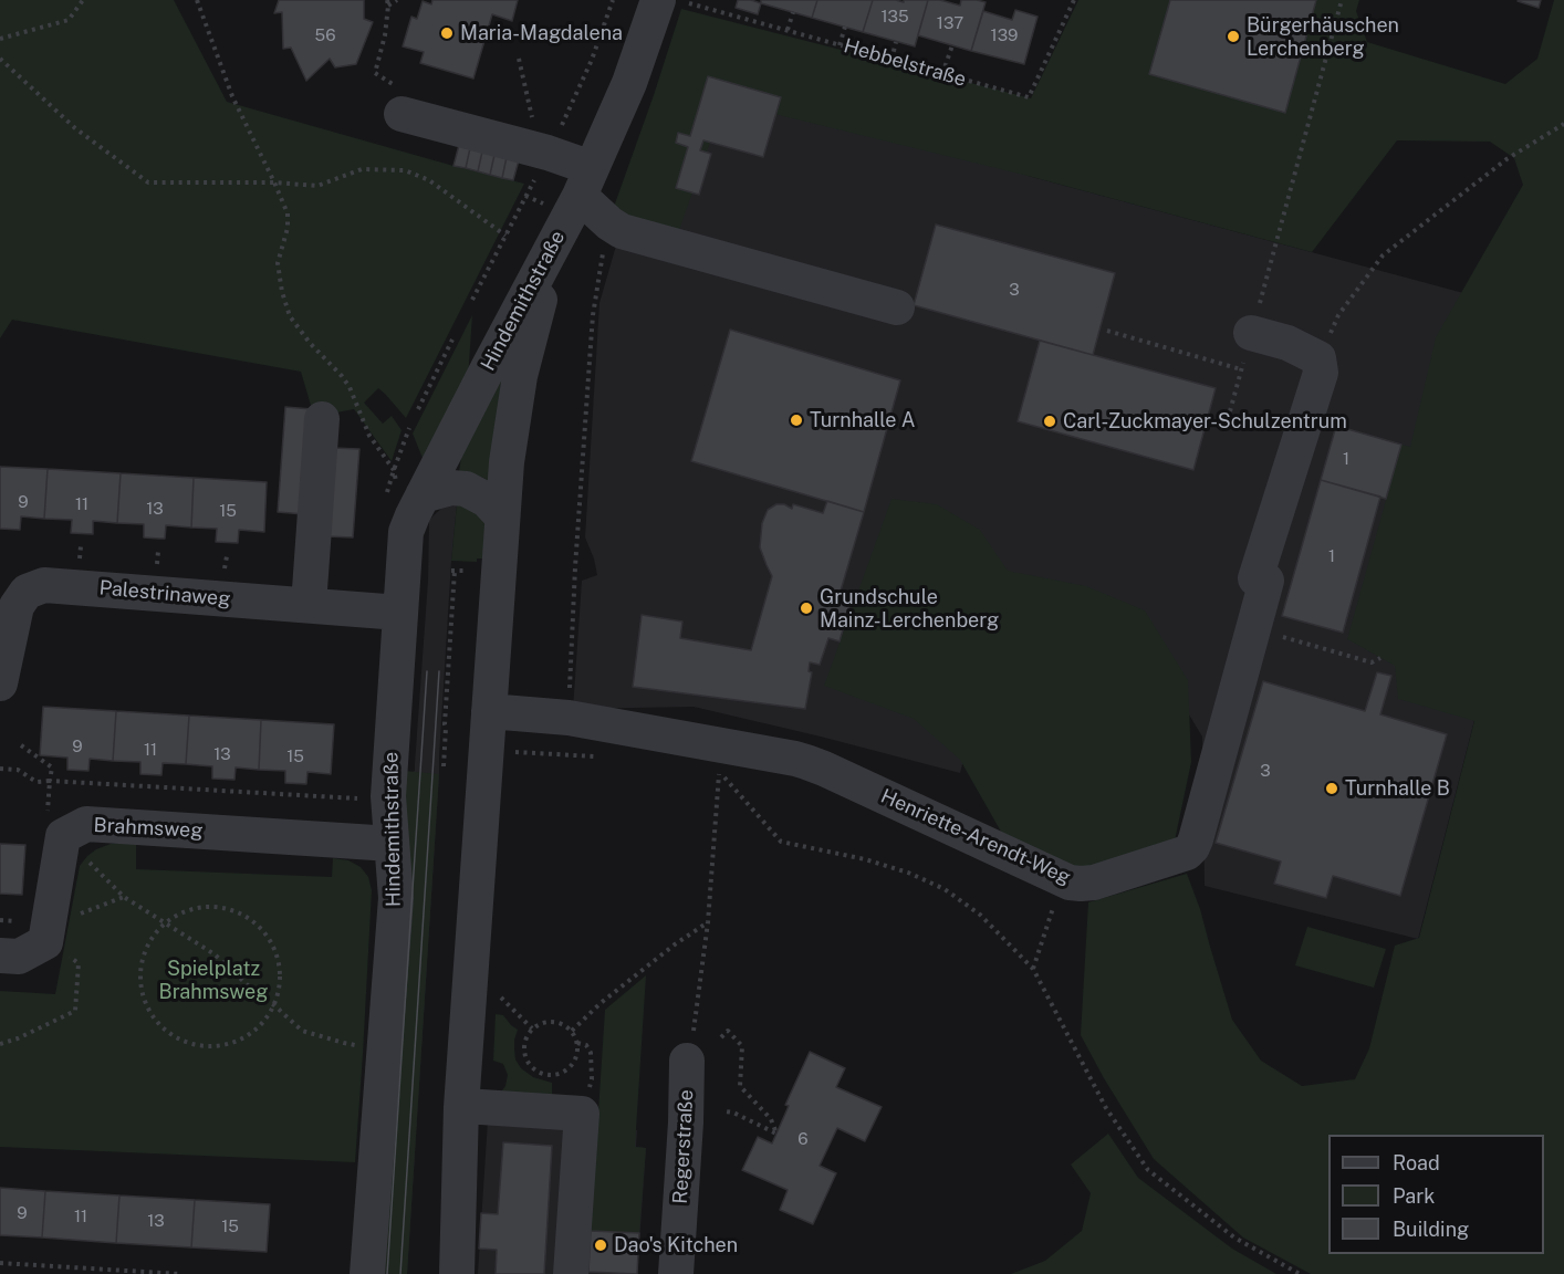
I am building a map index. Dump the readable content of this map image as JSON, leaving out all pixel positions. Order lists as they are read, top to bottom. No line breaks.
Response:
{"streets":{"street":["Hindemithstraße","Palestrinaweg","Brahmsweg","Henriette-Arendt-Weg","Regerstraße"],"path":["Hebbelstraße"]},"crossings":[["Hindemithstraße","Palestrinaweg"],["Hindemithstraße","Brahmsweg"],["Hindemithstraße","Henriette-Arendt-Weg"]],"parks":["Spielplatz Brahmsweg"],"places":["Maria-Magdalena","Bürgerhäuschen Lerchenberg","Turnhalle A","Carl-Zuckmayer-Schulzentrum","Grundschule Mainz-Lerchenberg","Turnhalle B","Dao's Kitchen"],"house_numbers":["135","137","56","139","3","1","9","11","13","15","1","9","11","13","15","3","6","9","11","13","15"],"legend":["Road","Park","Building"]}
